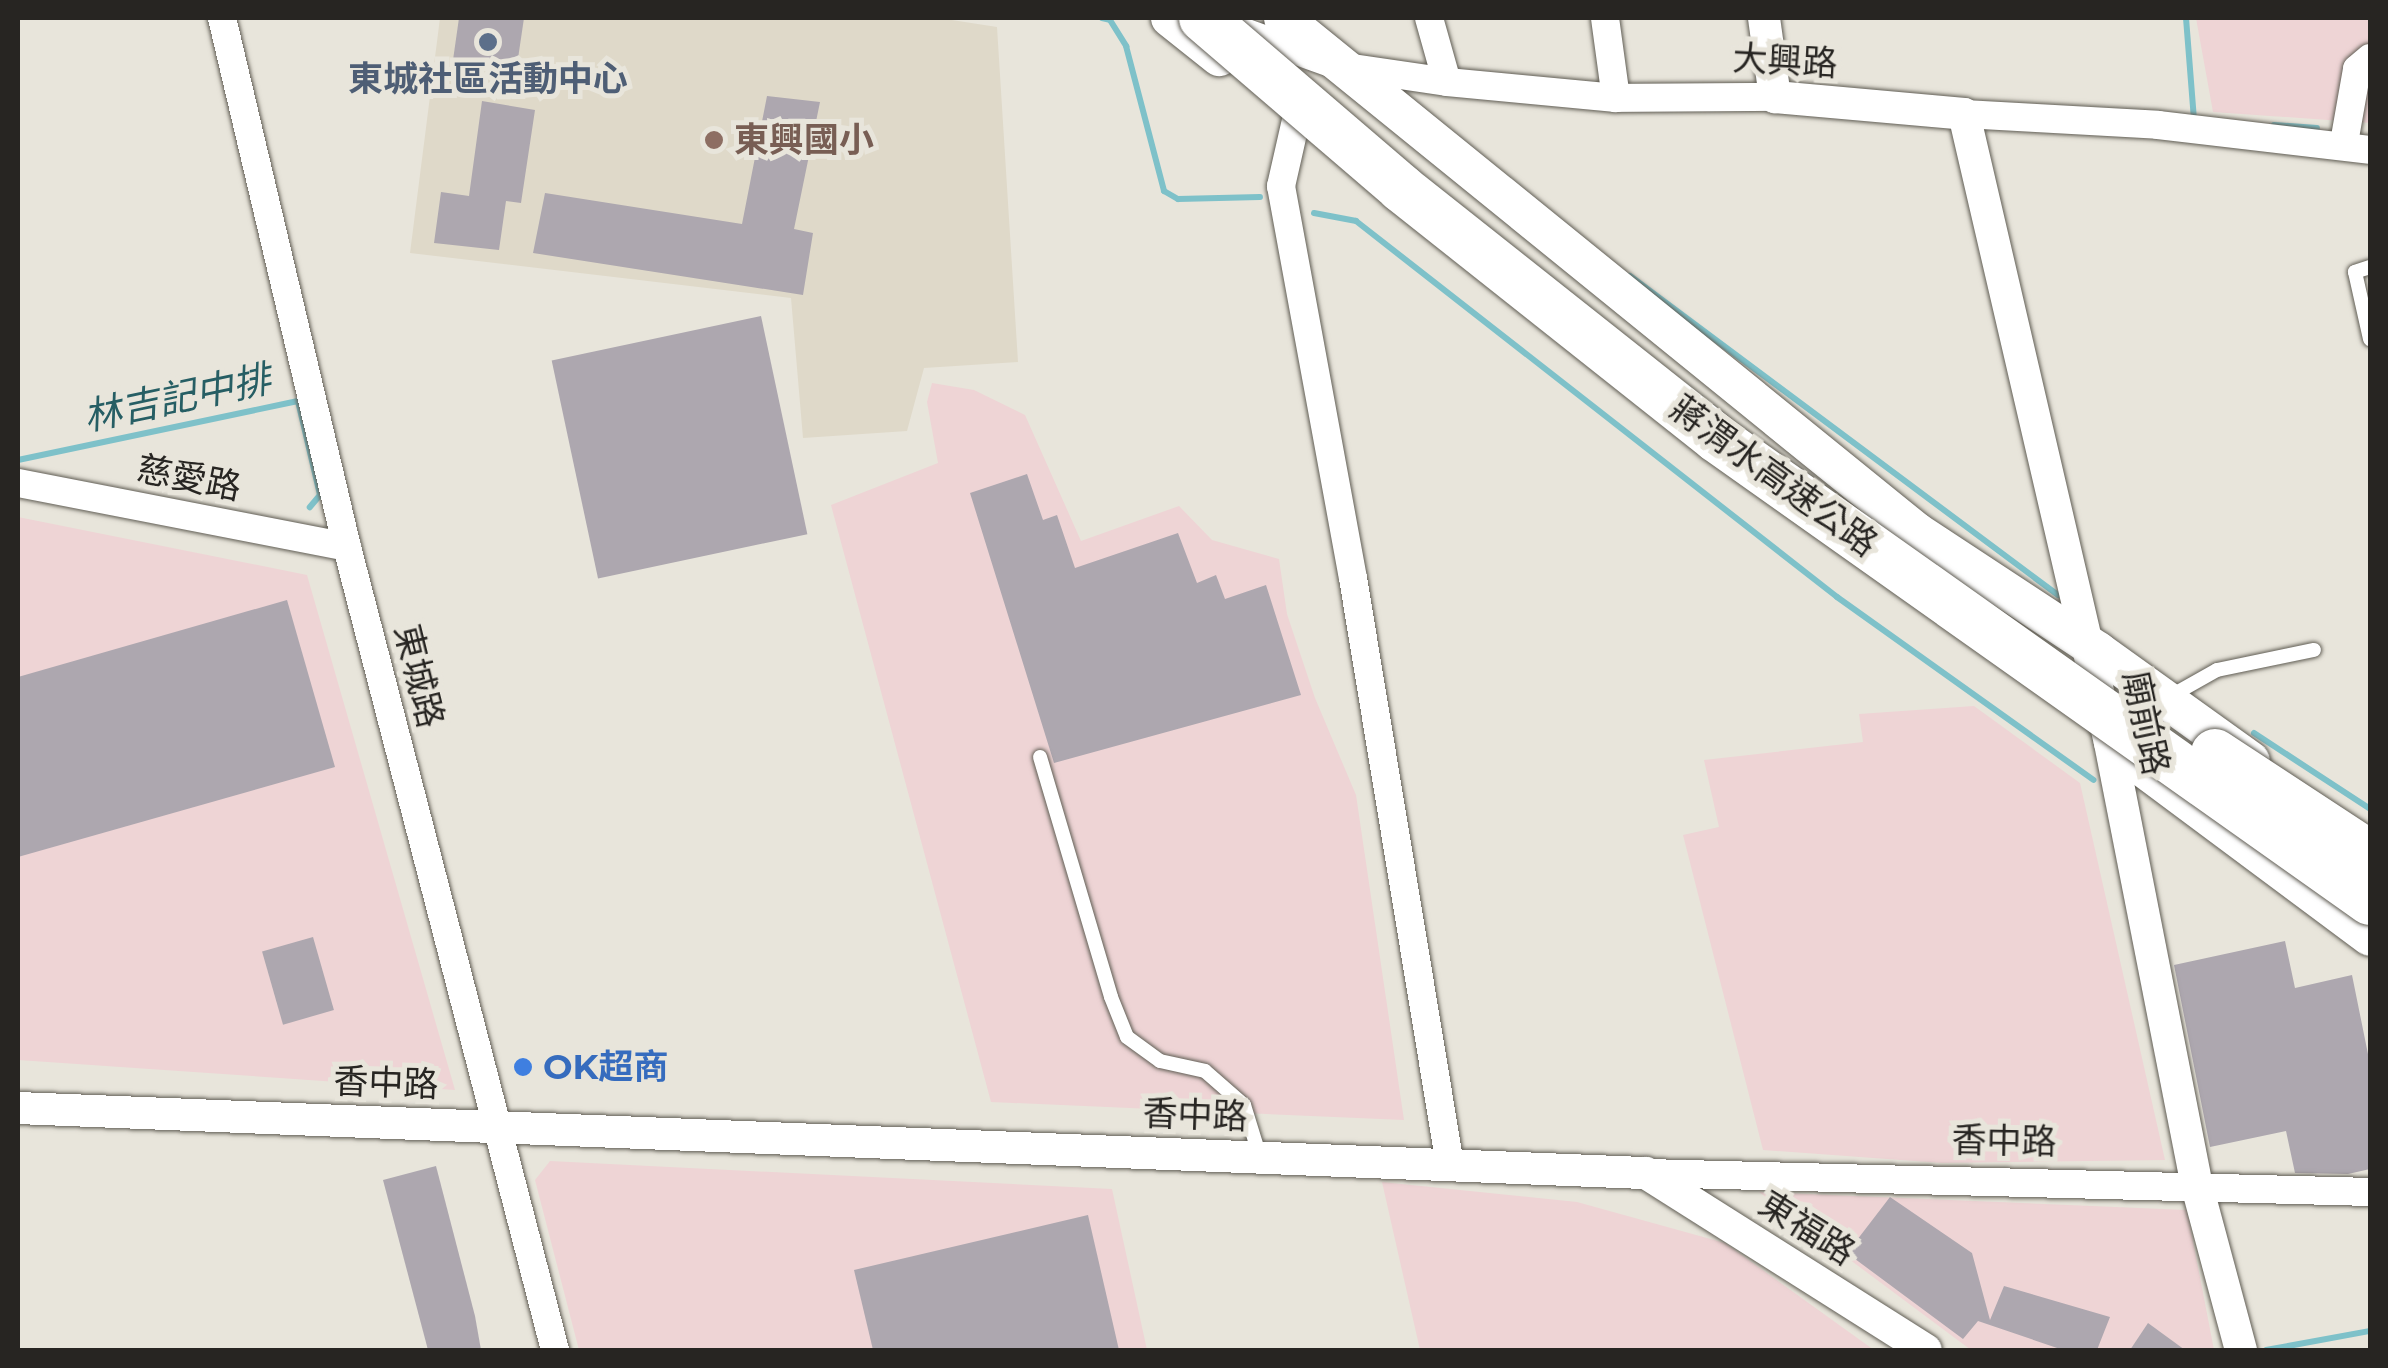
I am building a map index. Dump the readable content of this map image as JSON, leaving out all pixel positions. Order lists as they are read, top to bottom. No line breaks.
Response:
{"streets":{"highway":["蔣渭水高速公路"],"street":["大興路","慈愛路","東城路","廟前路","香中路","東福路"]},"crossings":[["大興路","蔣渭水高速公路"],["大興路","廟前路"],["慈愛路","東城路"],["東城路","香中路"],["廟前路","香中路"],["香中路","東福路"]],"water":["林吉記中排"],"places":["東城社區活動中心","東興國小","OK超商"]}
